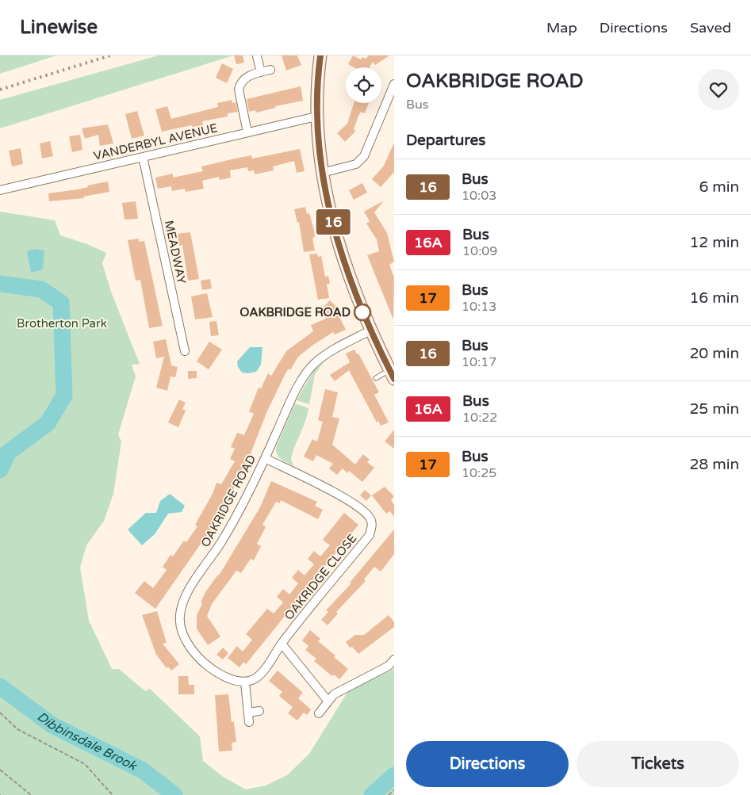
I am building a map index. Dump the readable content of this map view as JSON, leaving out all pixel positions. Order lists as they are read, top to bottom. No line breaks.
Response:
{"streets":{"street":["VANDERBYL AVENUE","MEADWAY","OAKRIDGE ROAD","OAKRIDGE CLOSE"]},"crossings":[["VANDERBYL AVENUE","MEADWAY"],["OAKRIDGE ROAD","OAKRIDGE CLOSE"]],"water":["Dibbinsdale Brook"],"parks":["Brotherton Park"],"places":["OAKBRIDGE ROAD"],"lines":["bus line 16"],"page":{"header":"Linewise","nav":["Map","Directions","Saved"],"on_map":"16","heading":[["OAKBRIDGE ROAD","Bus"],"Departures"],"list":[{"mark":"16","name":"Bus","note":"10:03","value":"6 min"},{"mark":"16A","name":"Bus","note":"10:09","value":"12 min"},{"mark":"17","name":"Bus","note":"10:13","value":"16 min"},{"mark":"16","name":"Bus","note":"10:17","value":"20 min"},{"mark":"16A","name":"Bus","note":"10:22","value":"25 min"},{"mark":"17","name":"Bus","note":"10:25","value":"28 min"}],"buttons":["Directions","Tickets"]}}
